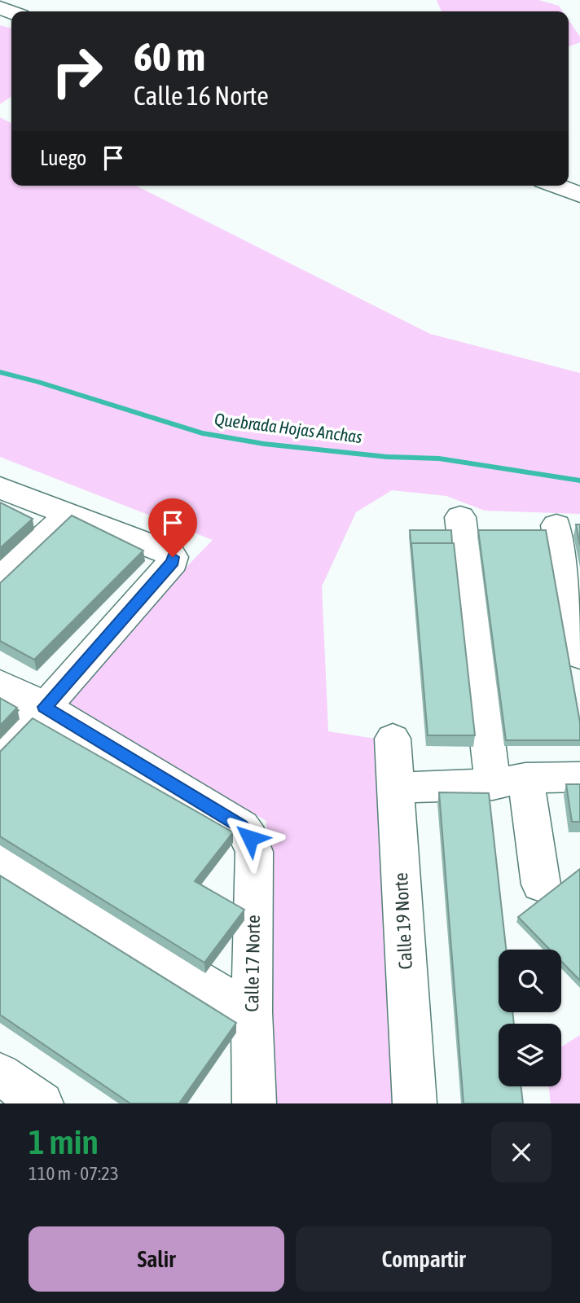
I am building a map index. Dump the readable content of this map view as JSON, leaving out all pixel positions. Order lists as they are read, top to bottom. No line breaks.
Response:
{"streets":{"street":["Calle 19 Norte","Calle 17 Norte"]},"water":["Quebrada Hojas Anchas"],"page":{"turn":["60 m","Calle 16 Norte"],"then":"Luego","heading":["1 min","110 m · 07:23"],"buttons":["Salir","Compartir"]}}
